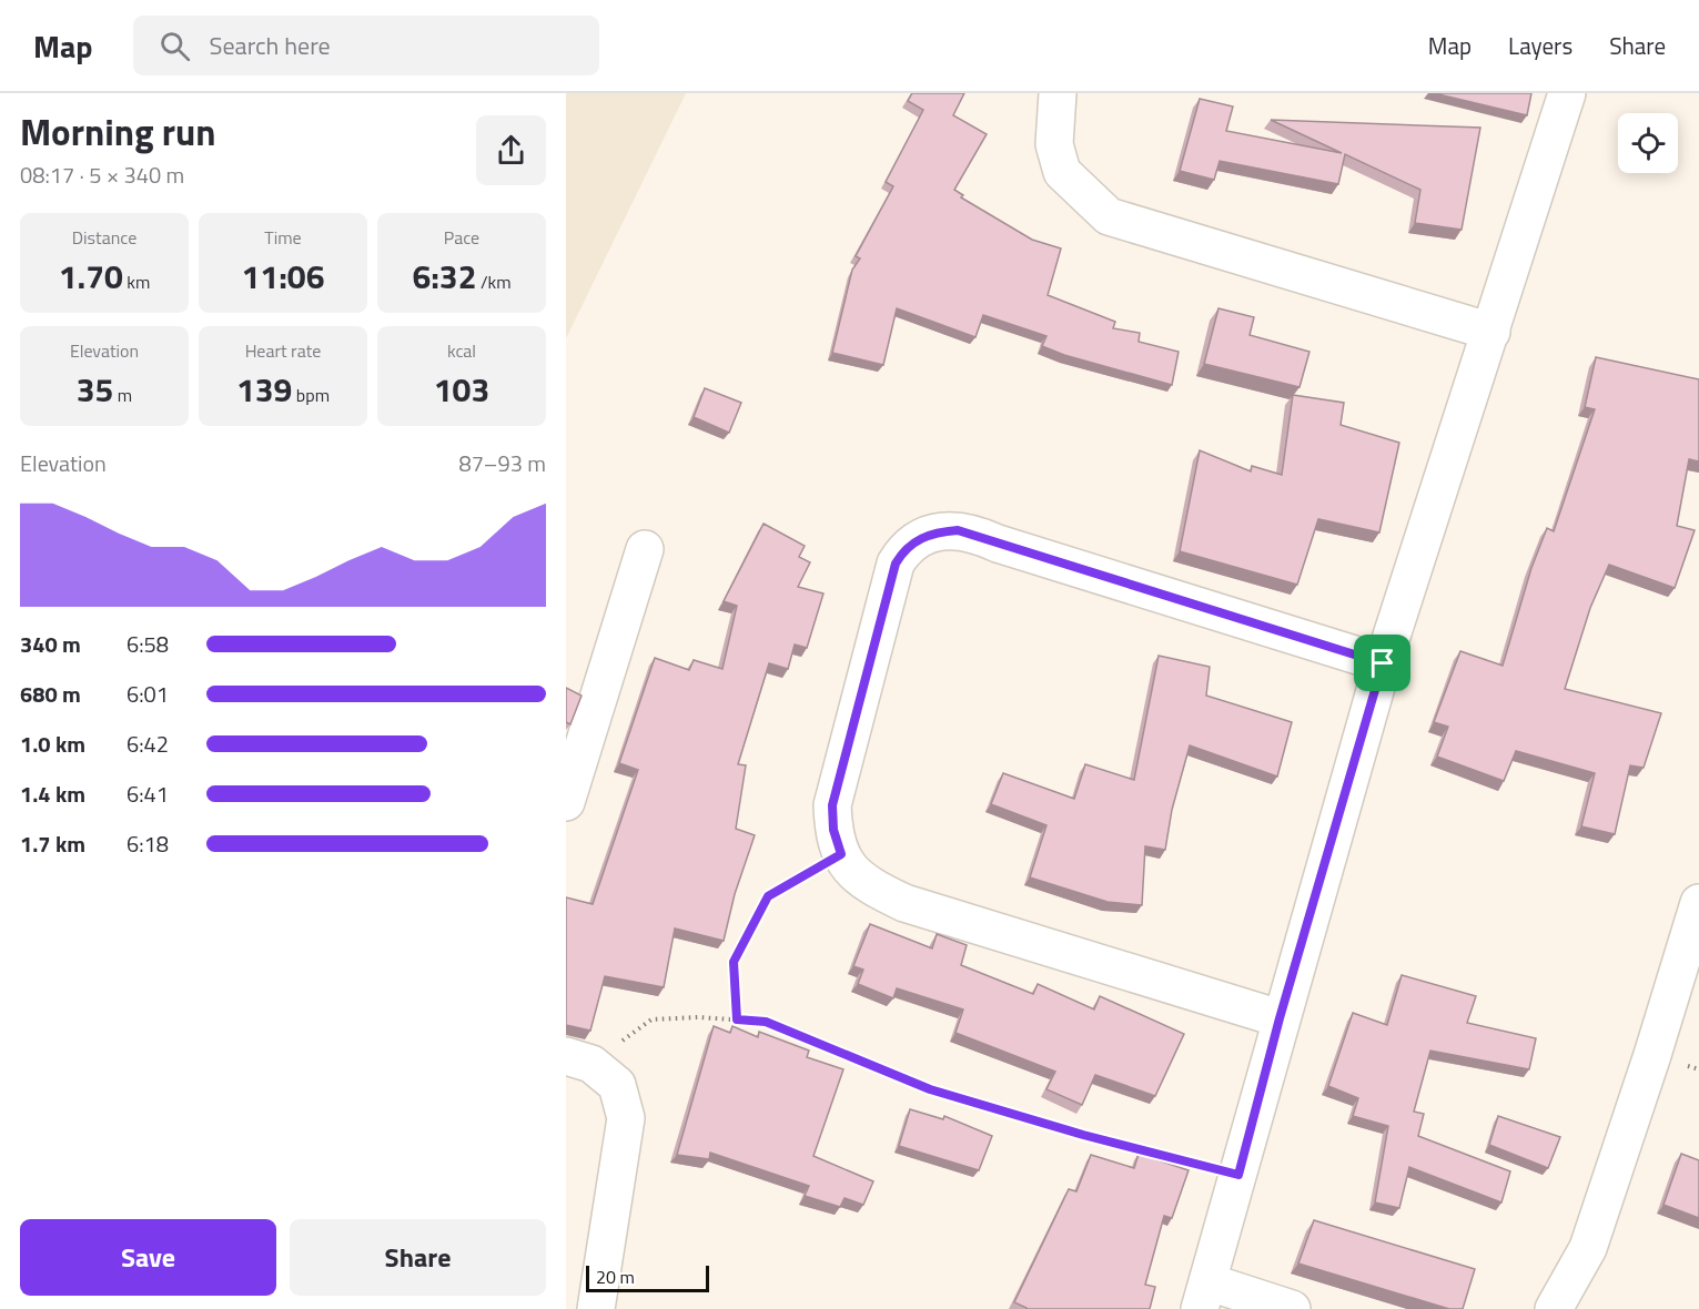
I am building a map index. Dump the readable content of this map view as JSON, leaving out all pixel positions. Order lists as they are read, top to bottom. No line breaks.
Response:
{"scale_bar":"20 m","page":{"header":"Map","search":"Search here","nav":["Map","Layers","Share"],"heading":["Morning run","08:17 · 5 × 340 m"],"stats":[["Distance","1.70 km"],["Time","11:06"],["Pace","6:32 /km"],["Elevation","35 m"],["Heart rate","139 bpm"],["kcal","103"]],"chart":["Elevation","87–93 m"],"list":[{"name":"340 m","note":"6:58"},{"name":"680 m","note":"6:01"},{"name":"1.0 km","note":"6:42"},{"name":"1.4 km","note":"6:41"},{"name":"1.7 km","note":"6:18"}],"buttons":["Save","Share"],"scale":"20 m"}}
